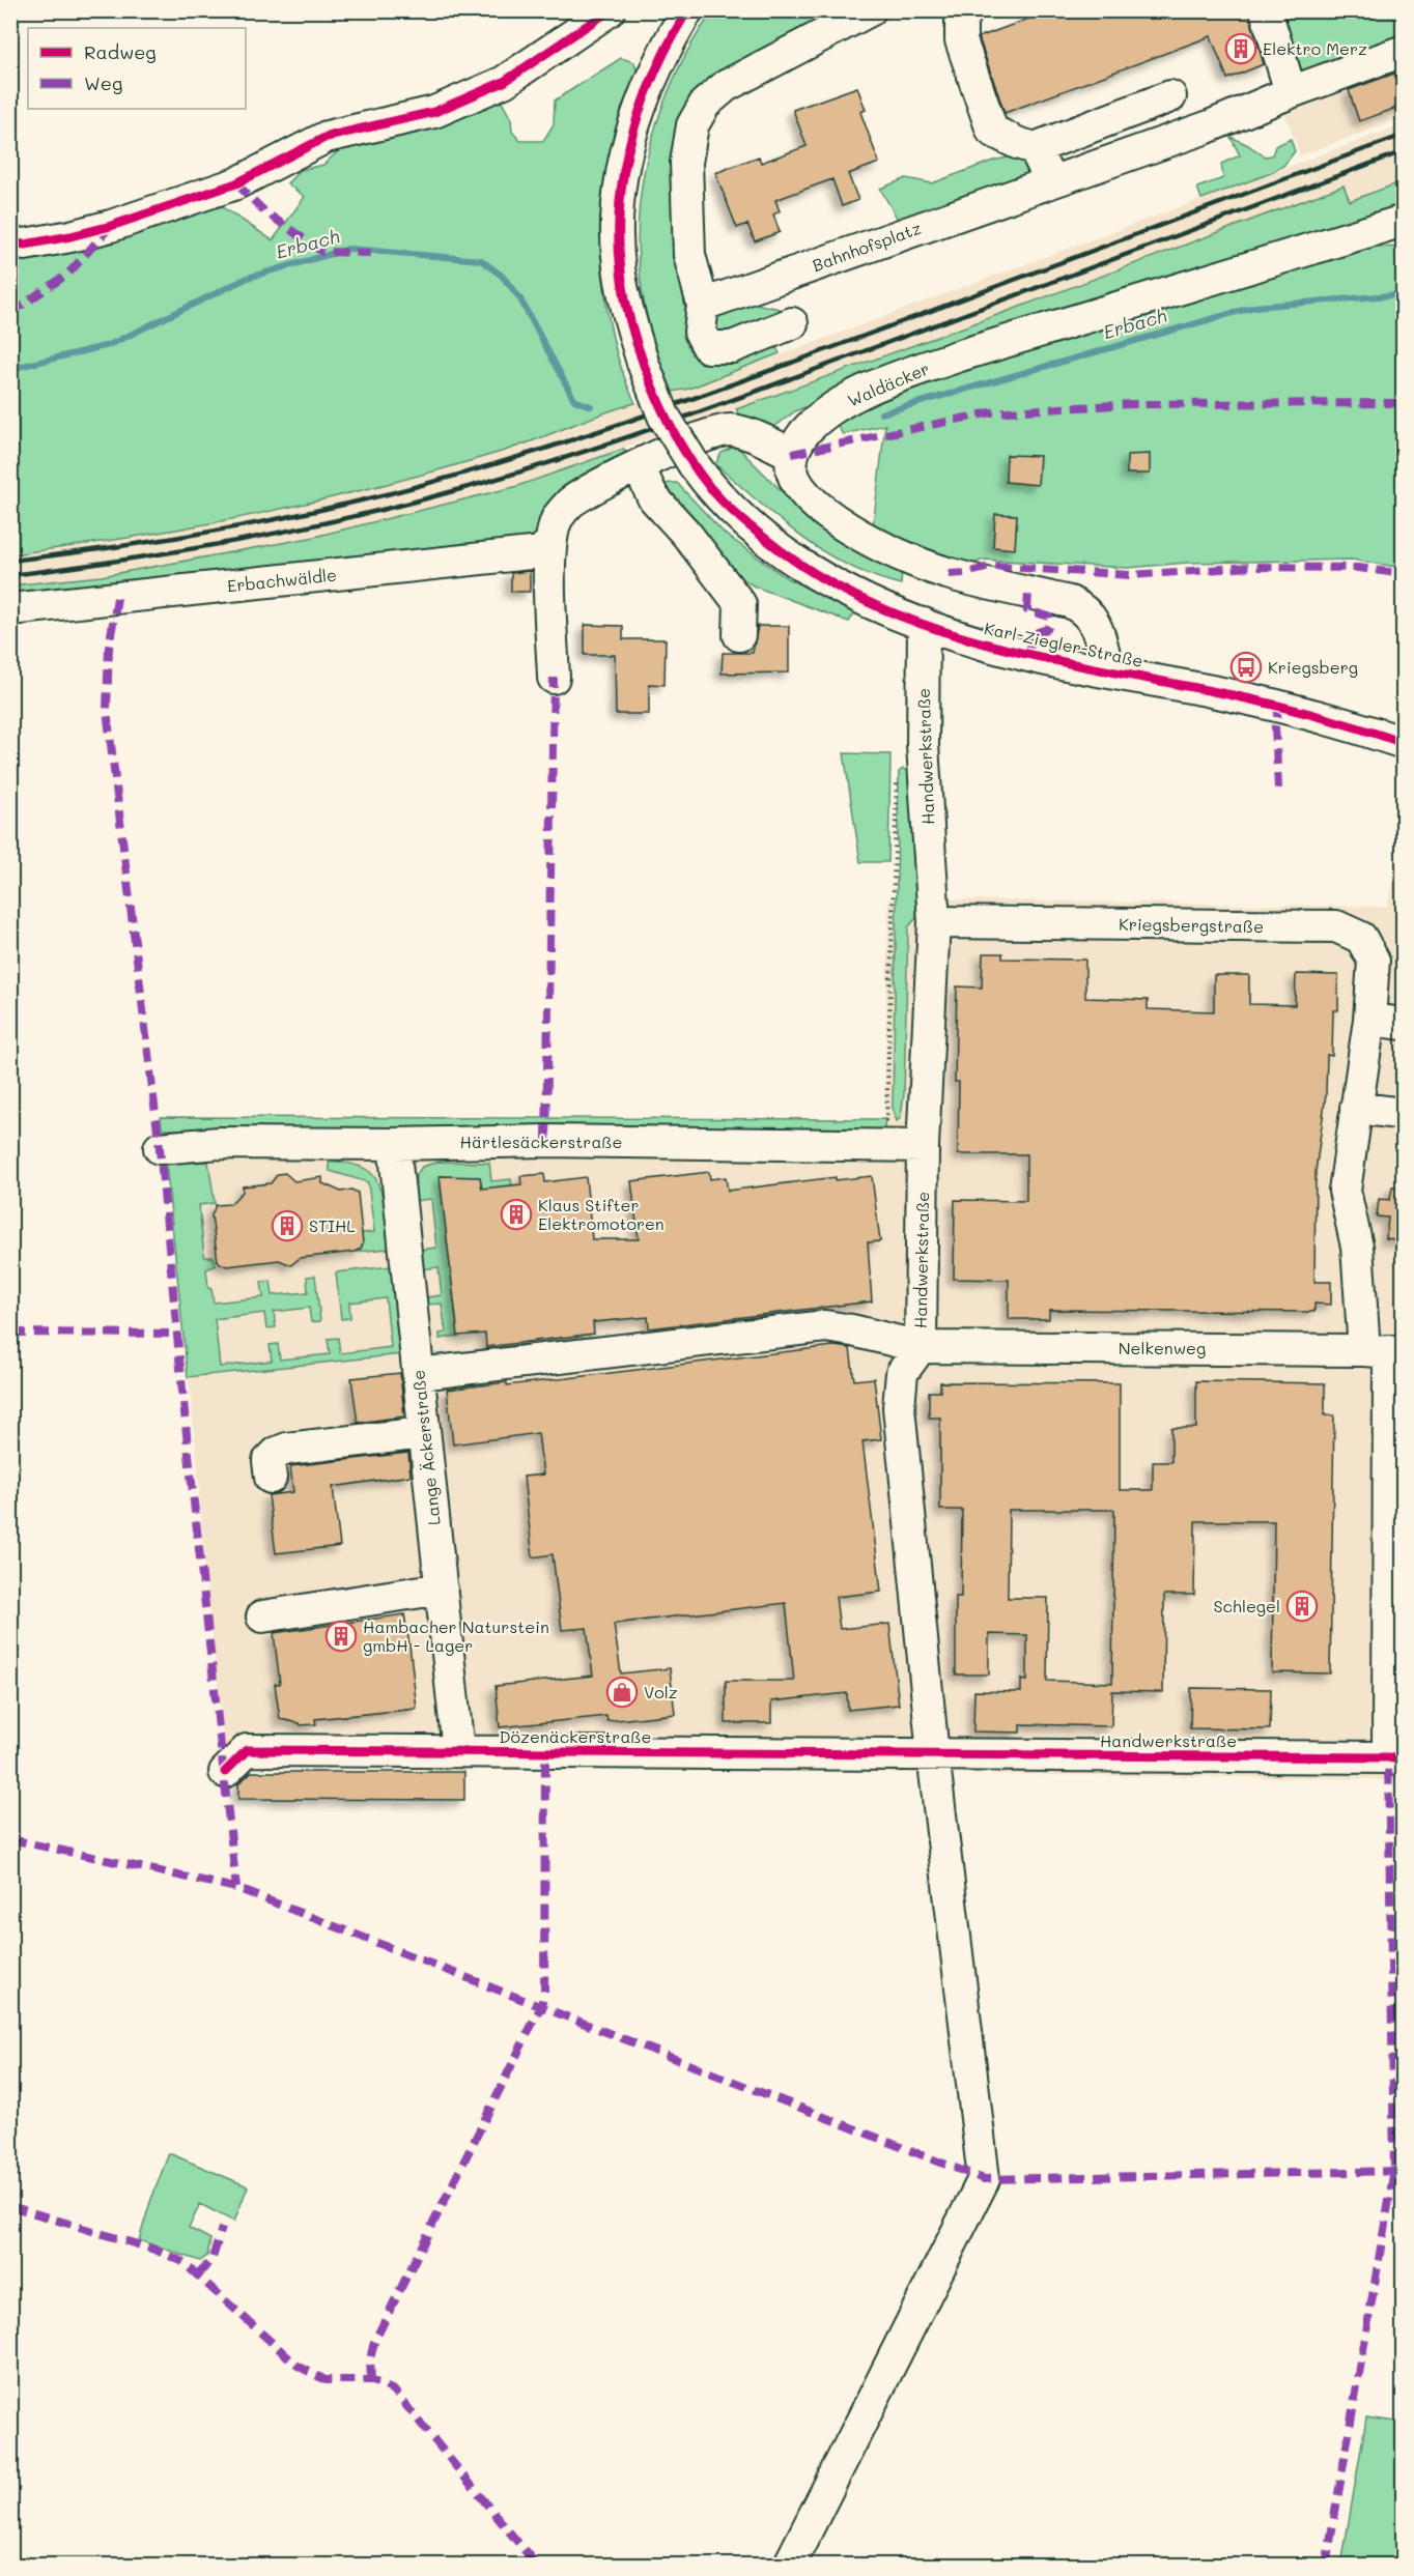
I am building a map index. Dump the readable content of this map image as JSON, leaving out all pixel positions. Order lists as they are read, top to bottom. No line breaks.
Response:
{"streets":{"street":["Bahnhofsplatz","Waldäcker","Erbachwäldle","Karl-Ziegler-Straße","Handwerkstraße","Kriegsbergstraße","Härtlesäckerstraße","Nelkenweg","Lange Äckerstraße","Dözenäckerstraße"]},"crossings":[["Karl-Ziegler-Straße","Handwerkstraße"],["Handwerkstraße","Kriegsbergstraße"],["Handwerkstraße","Härtlesäckerstraße"],["Handwerkstraße","Nelkenweg"],["Handwerkstraße","Dözenäckerstraße"],["Kriegsbergstraße","Nelkenweg"],["Härtlesäckerstraße","Lange Äckerstraße"],["Nelkenweg","Lange Äckerstraße"],["Lange Äckerstraße","Dözenäckerstraße"]],"water":["Erbach"],"places":{"building":["Elektro Merz","Klaus Stifter Elektromotoren","STIHL","Schlegel","Hambacher Naturstein gmbH - Lager"],"bus stop":["Kriegsberg"],"shop":["Volz"]},"legend":["Radweg","Weg"]}
